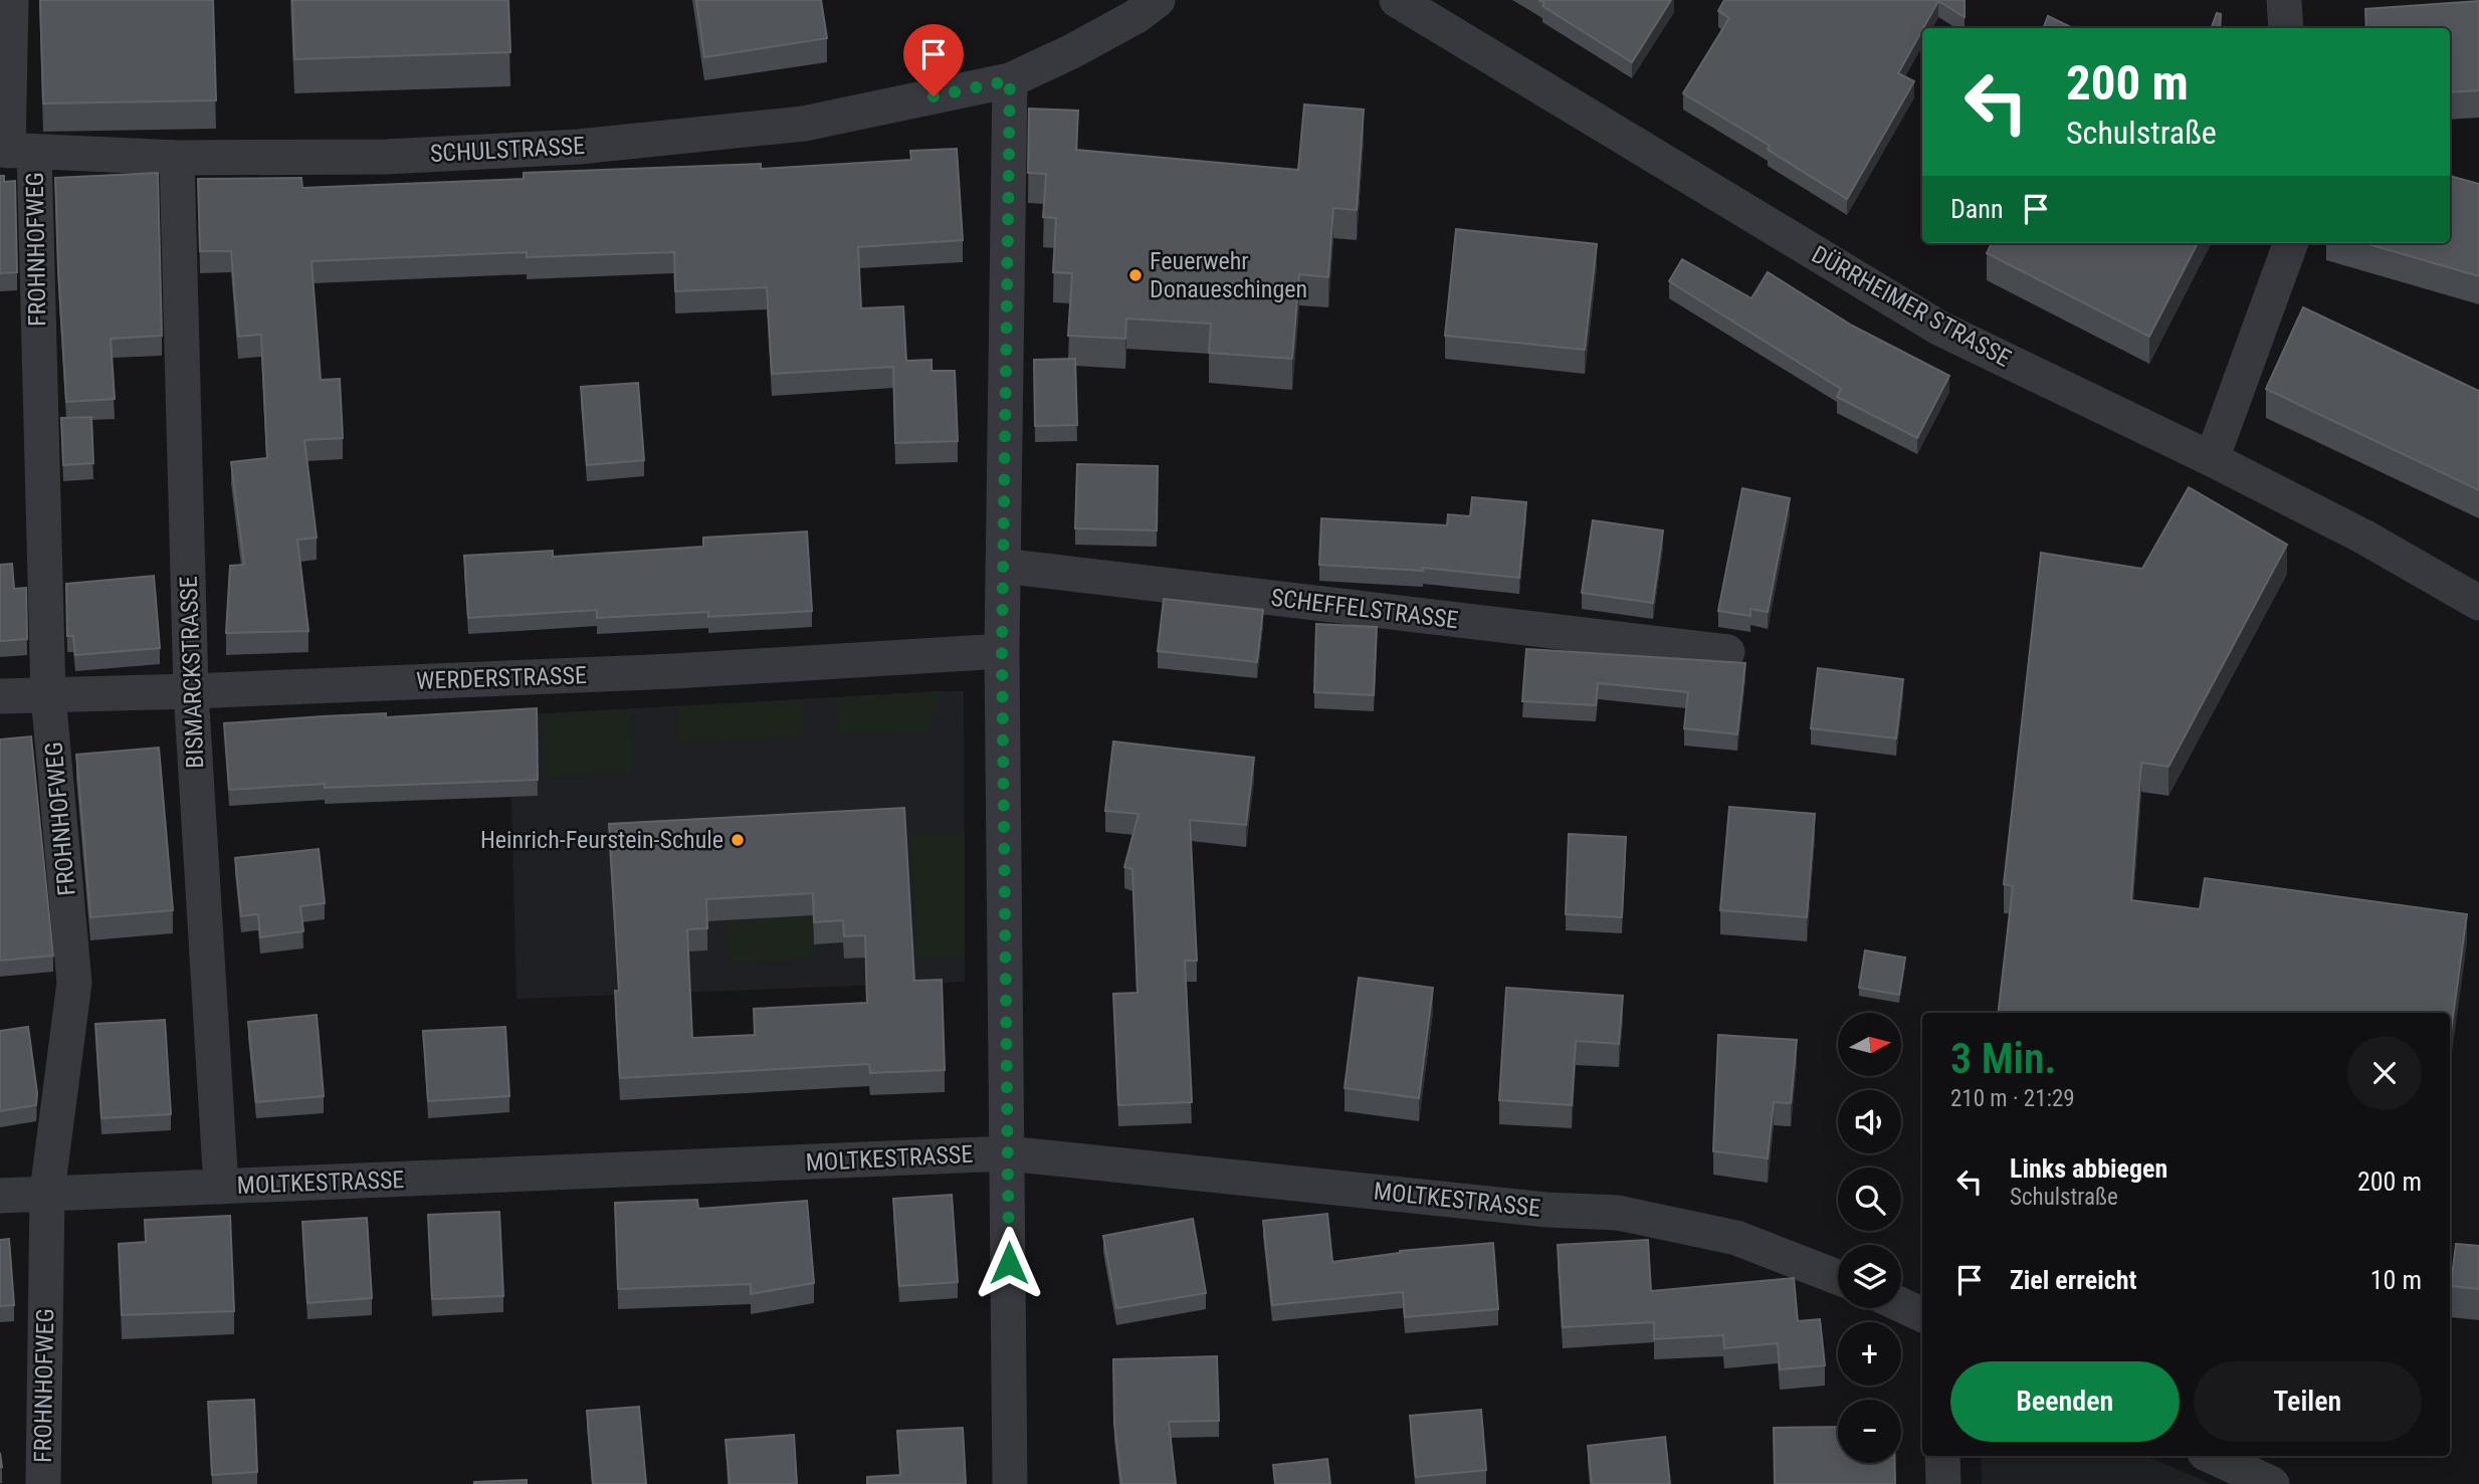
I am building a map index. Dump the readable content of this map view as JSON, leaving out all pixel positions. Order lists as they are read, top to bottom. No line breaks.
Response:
{"streets":{"street":["SCHULSTRASSE","FROHNHOFWEG","DÜRRHEIMER STRASSE","SCHEFFELSTRASSE","BISMARCKSTRASSE","WERDERSTRASSE","MOLTKESTRASSE"]},"crossings":[["SCHULSTRASSE","FROHNHOFWEG"],["SCHULSTRASSE","BISMARCKSTRASSE"],["FROHNHOFWEG","WERDERSTRASSE"],["FROHNHOFWEG","MOLTKESTRASSE"],["BISMARCKSTRASSE","WERDERSTRASSE"],["BISMARCKSTRASSE","MOLTKESTRASSE"]],"places":["Feuerwehr Donaueschingen","Heinrich-Feurstein-Schule"],"north":"right","page":{"turn":["200 m","Schulstraße"],"then":"Dann","map_buttons":["+","−"],"heading":["3 Min.","210 m · 21:29"],"list":[{"name":"Links abbiegen","note":"Schulstraße","value":"200 m"},{"name":"Ziel erreicht","value":"10 m"}],"buttons":["Beenden","Teilen"]}}
